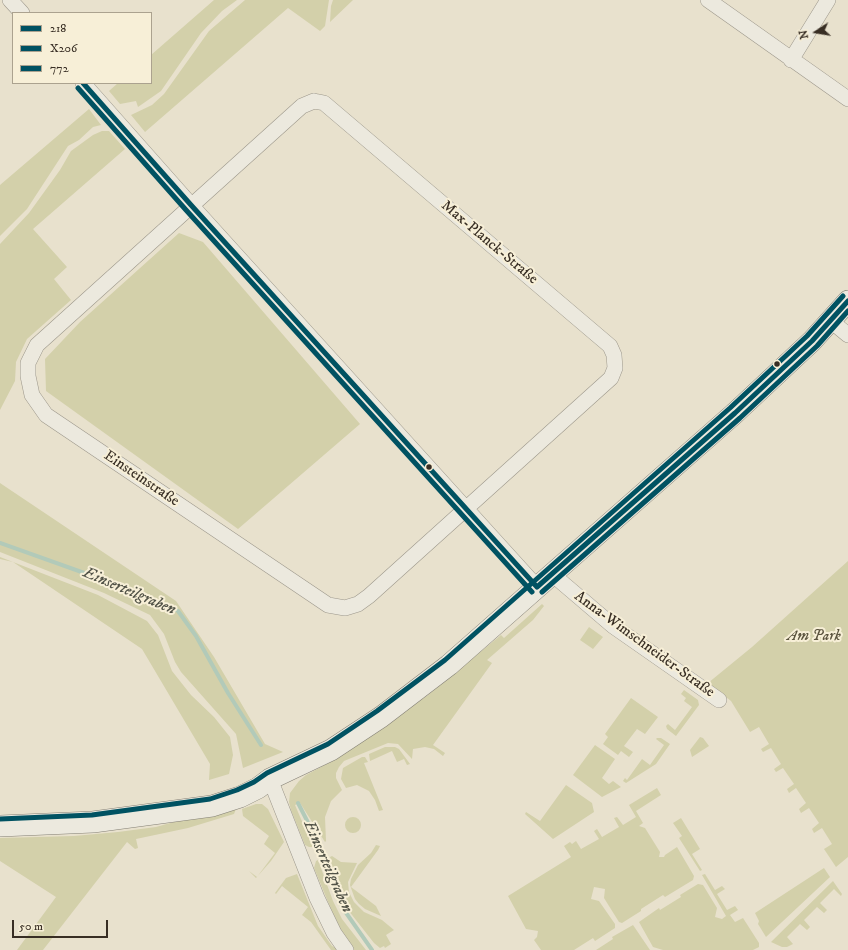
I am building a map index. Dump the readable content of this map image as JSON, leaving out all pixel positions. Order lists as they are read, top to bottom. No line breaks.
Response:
{"streets":{"street":["Max-Planck-Straße","Einsteinstraße","Anna-Wimschneider-Straße"]},"crossings":[["Max-Planck-Straße","Einsteinstraße"],["Max-Planck-Straße","Anna-Wimschneider-Straße"],["Einsteinstraße","Anna-Wimschneider-Straße"]],"water":["Einserteilgraben"],"parks":["Am Park"],"lines":["transit line 218","transit line X206","transit line 772"],"legend":["218","X206","772"],"scale_bar":"50 m","north":"left"}
